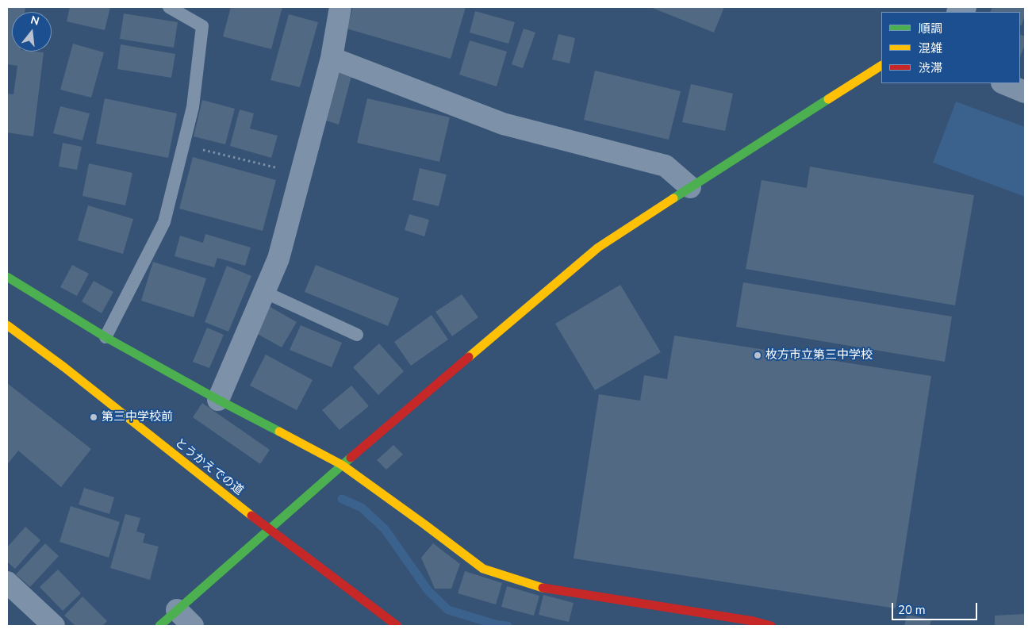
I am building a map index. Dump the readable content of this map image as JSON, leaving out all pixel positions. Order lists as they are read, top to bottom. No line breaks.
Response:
{"streets":{"street":["とうかえでの道"]},"places":["枚方市立第三中学校","第三中学校前"],"legend":["順調","混雑","渋滞"],"scale_bar":"20 m","north":"top"}
